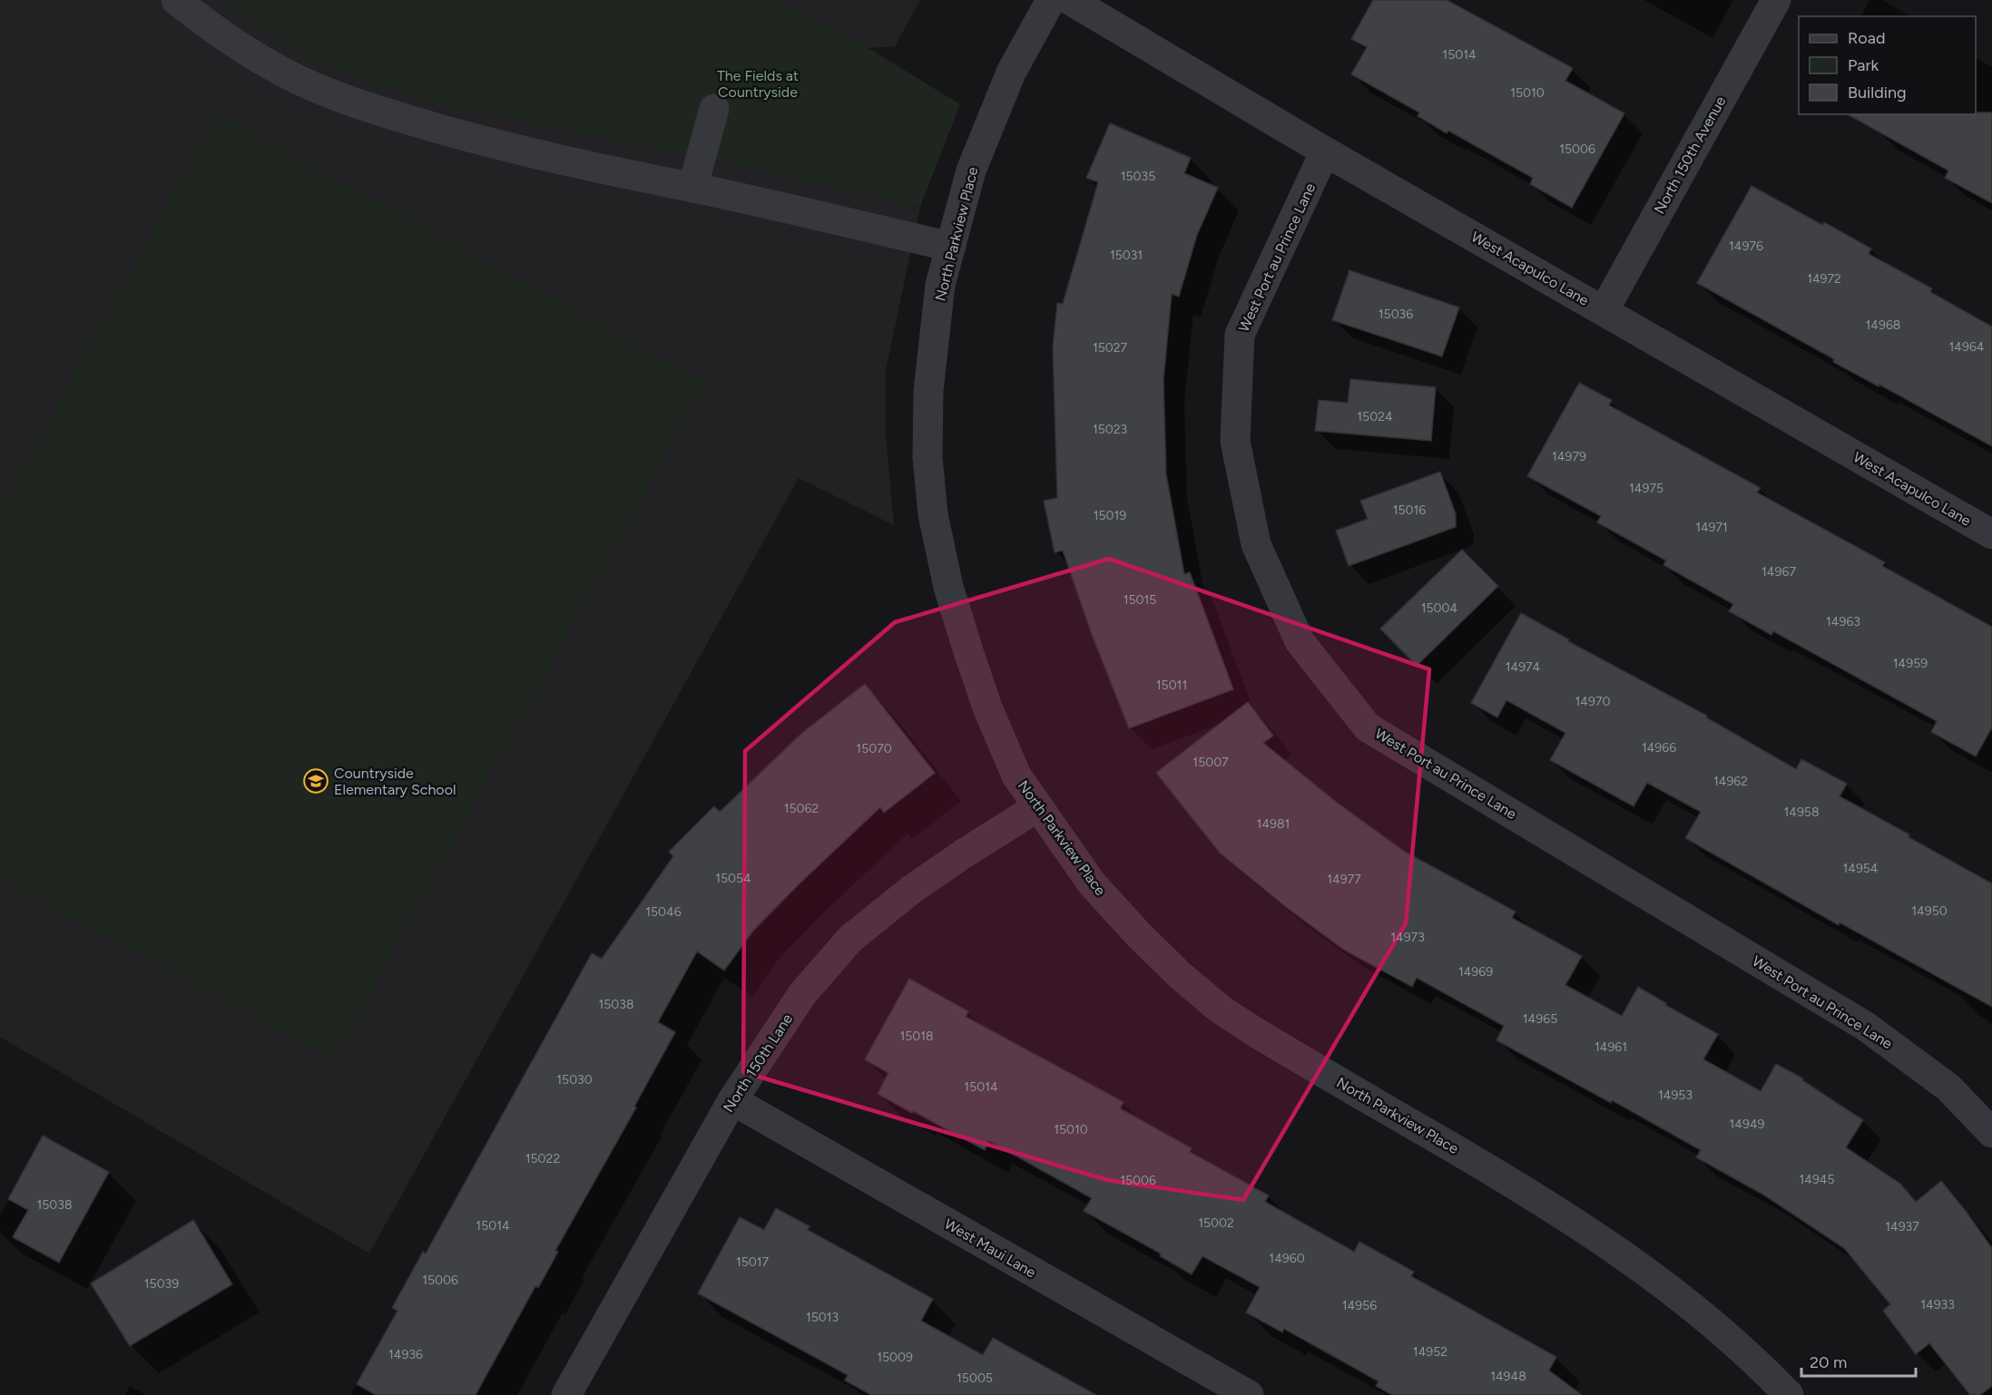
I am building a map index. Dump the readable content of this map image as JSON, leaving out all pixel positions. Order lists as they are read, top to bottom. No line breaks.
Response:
{"streets":{"street":["North 150th Avenue","North Parkview Place","West Port au Prince Lane","West Acapulco Lane","North 150th Lane","West Maui Lane"]},"crossings":[["North 150th Avenue","West Acapulco Lane"],["North Parkview Place","North 150th Lane"],["West Port au Prince Lane","West Acapulco Lane"],["North 150th Lane","West Maui Lane"]],"parks":["The Fields at Countryside"],"places":{"school or university":["Countryside Elementary School"]},"house_numbers":["15014","15010","15006","15035","14976","15031","14972","15036","14968","14964","15027","15024","15023","14979","14975","15016","15019","14971","14967","15015","15004","14963","14959","14974","15011","14970","14966","15070","15007","14962","15062","14958","14981","14954","15054","14977","14950","15046","14973","14969","15038","14965","15018","14961","15030","15014","14953","14949","15010","15022","14945","15006","15038","15002","15014","14937","14960","15017","15006","15039","14933","14956","15013","14952","14936","15009","14948","15005"],"legend":["Road","Park","Building"],"scale_bar":"20 m"}
